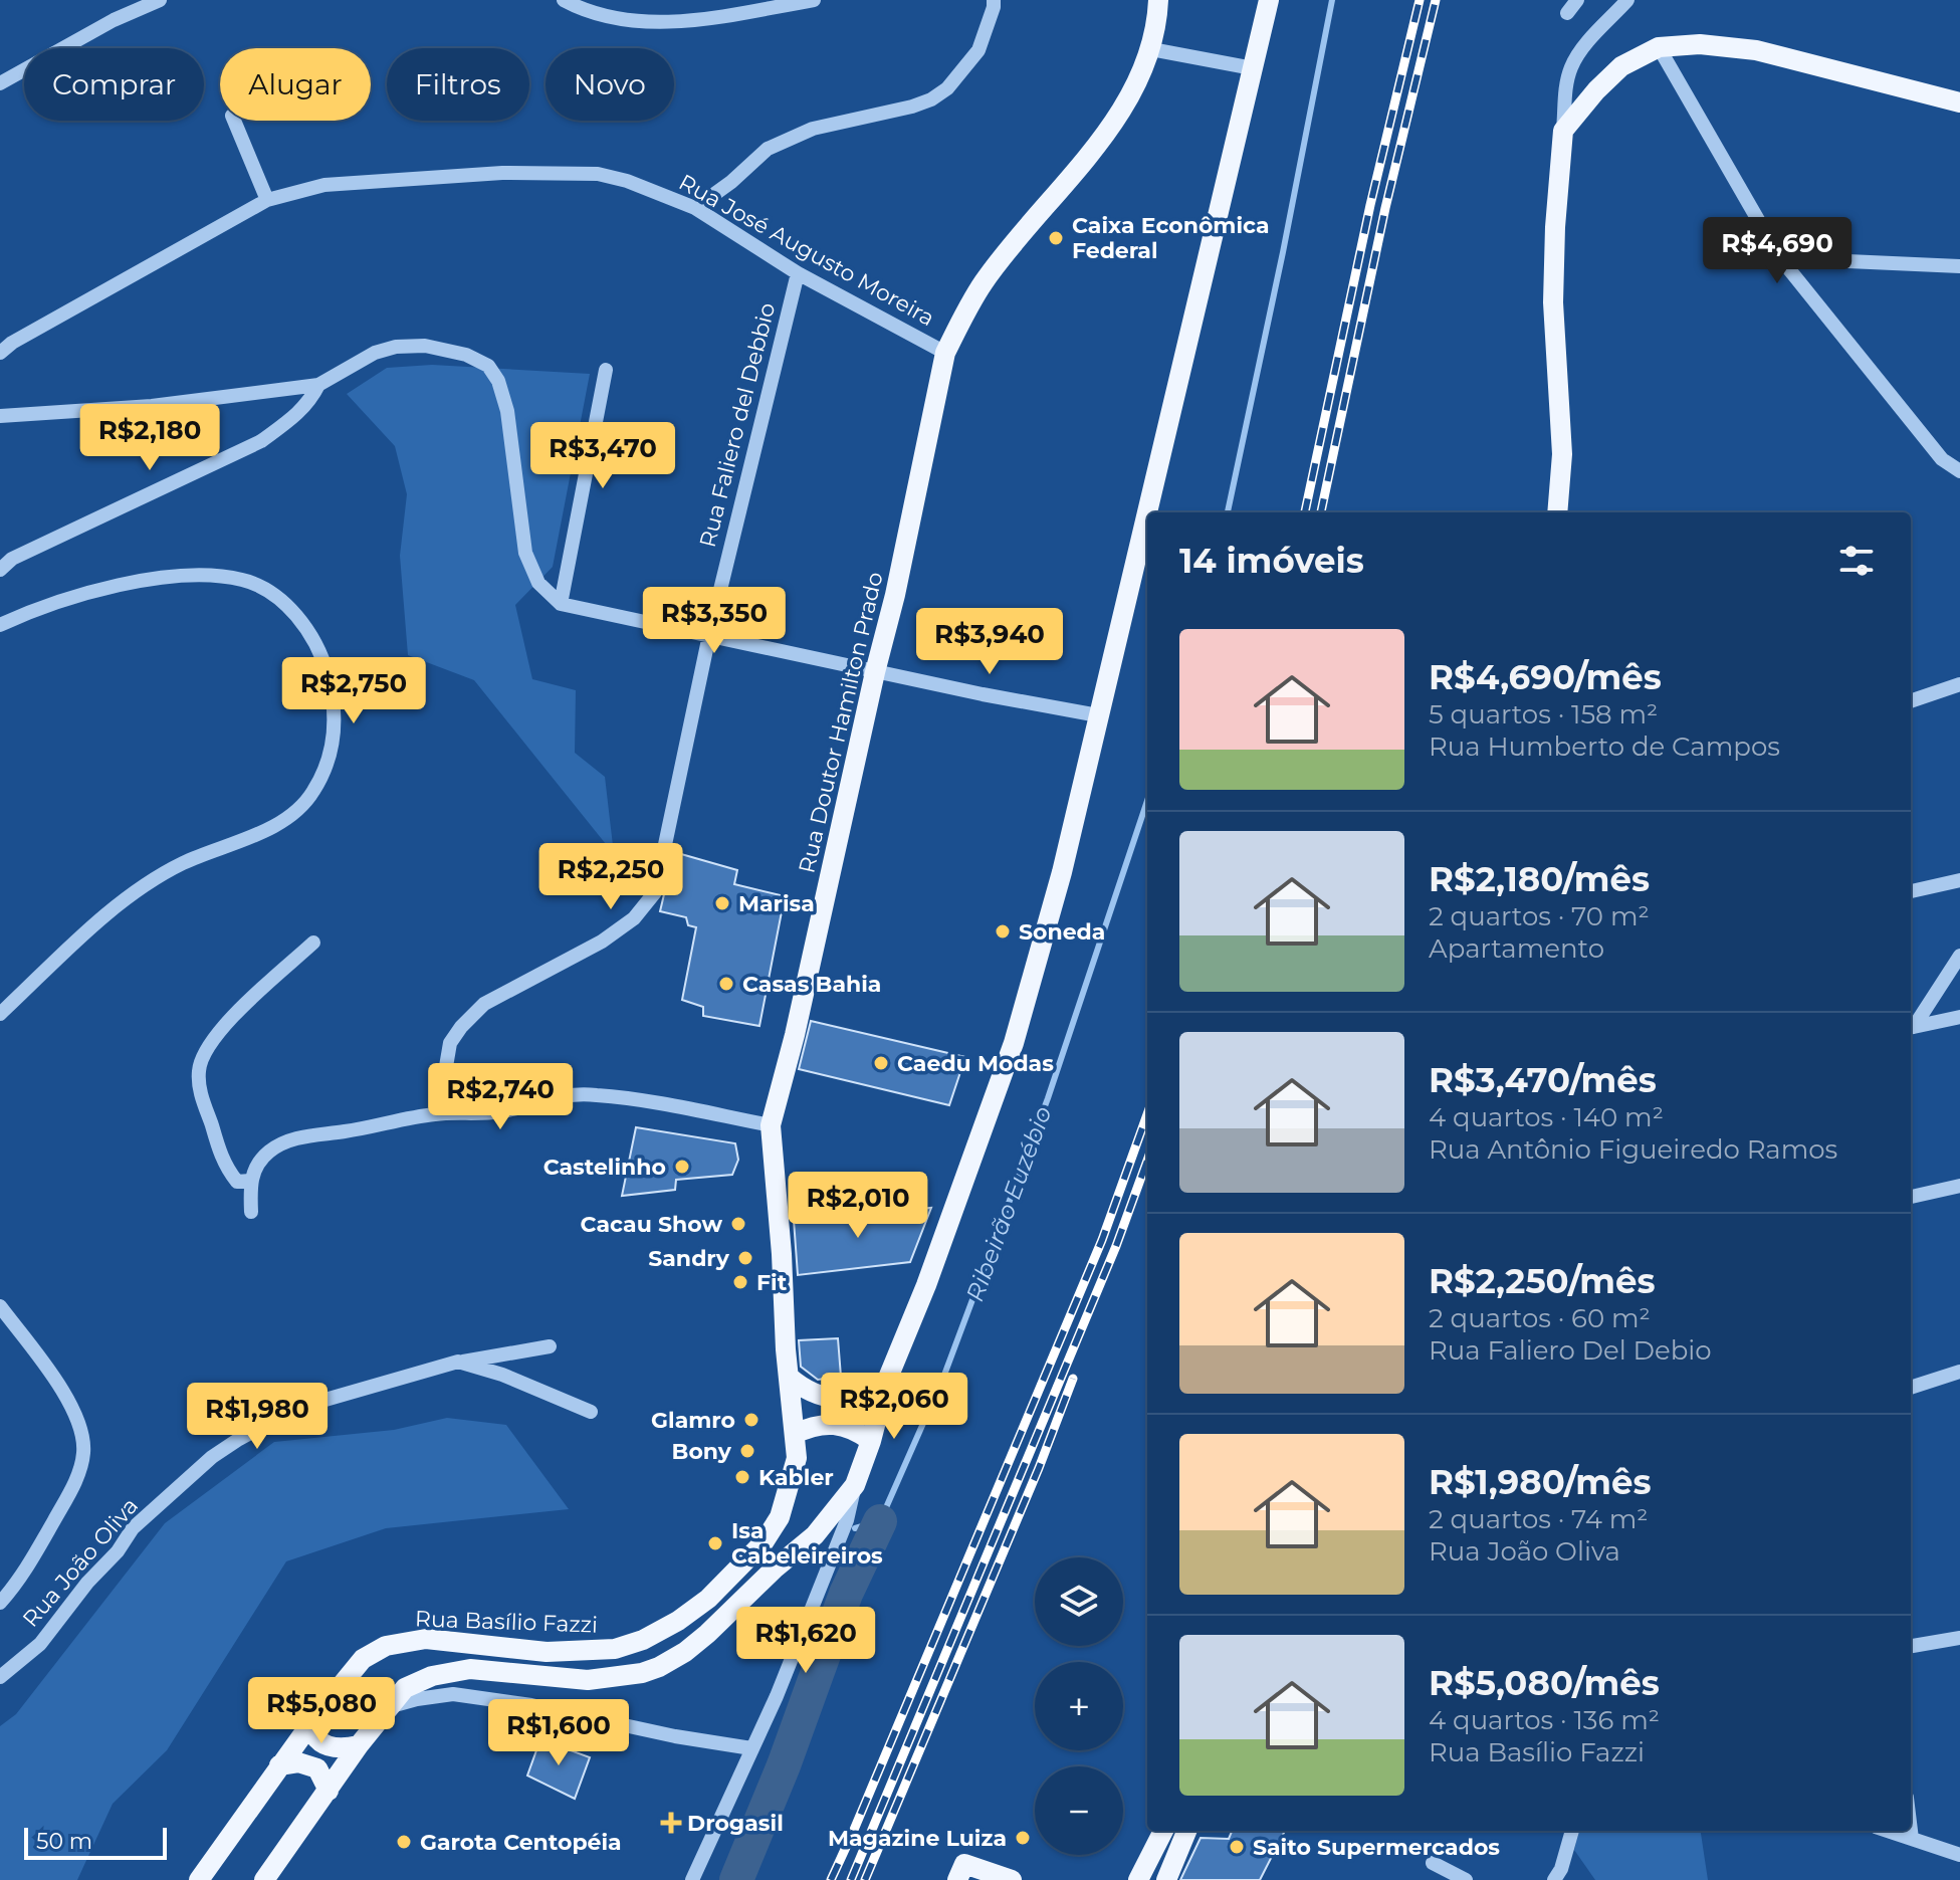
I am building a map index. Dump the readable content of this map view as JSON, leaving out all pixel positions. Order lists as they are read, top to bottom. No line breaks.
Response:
{"streets":{"main road":["Rua Doutor Hamilton Prado","Rua Basílio Fazzi"],"street":["Rua José Augusto Moreira","Rua Faliero del Debbio","Rua João Oliva"]},"crossings":[["Rua José Augusto Moreira","Rua Faliero del Debbio"],["Rua José Augusto Moreira","Rua Doutor Hamilton Prado"],["Rua Doutor Hamilton Prado","Rua Basílio Fazzi"]],"water":["Ribeirão Euzébio"],"places":{"other":["Caixa Econômica Federal","Marisa","Soneda","Casas Bahia","Caedu Modas","Castelinho","Cacau Show","Sandry","Fit","Glamro","Bony","Kabler","Isa Cabeleireiros","Magazine Luiza","Garota Centopéia","Saito Supermercados"],"health":["Drogasil"]},"scale_bar":"50 m","page":{"chip":["Comprar","Alugar","Filtros","Novo"],"price":["R$4,690","R$2,180","R$3,470","R$3,350","R$3,940","R$2,750","R$2,250","R$2,740","R$2,010","R$2,060","R$1,980","R$1,620","R$5,080","R$1,600"],"heading":"14 imóveis","list":[{"name":"R$4,690/mês","note":"5 quartos · 158 m² · Rua Humberto de Campos"},{"name":"R$2,180/mês","note":"2 quartos · 70 m² · Apartamento"},{"name":"R$3,470/mês","note":"4 quartos · 140 m² · Rua Antônio Figueiredo Ramos"},{"name":"R$2,250/mês","note":"2 quartos · 60 m² · Rua Faliero Del Debio"},{"name":"R$1,980/mês","note":"2 quartos · 74 m² · Rua João Oliva"},{"name":"R$5,080/mês","note":"4 quartos · 136 m² · Rua Basílio Fazzi"}],"map_buttons":["+","−"],"scale":"50 m"}}
